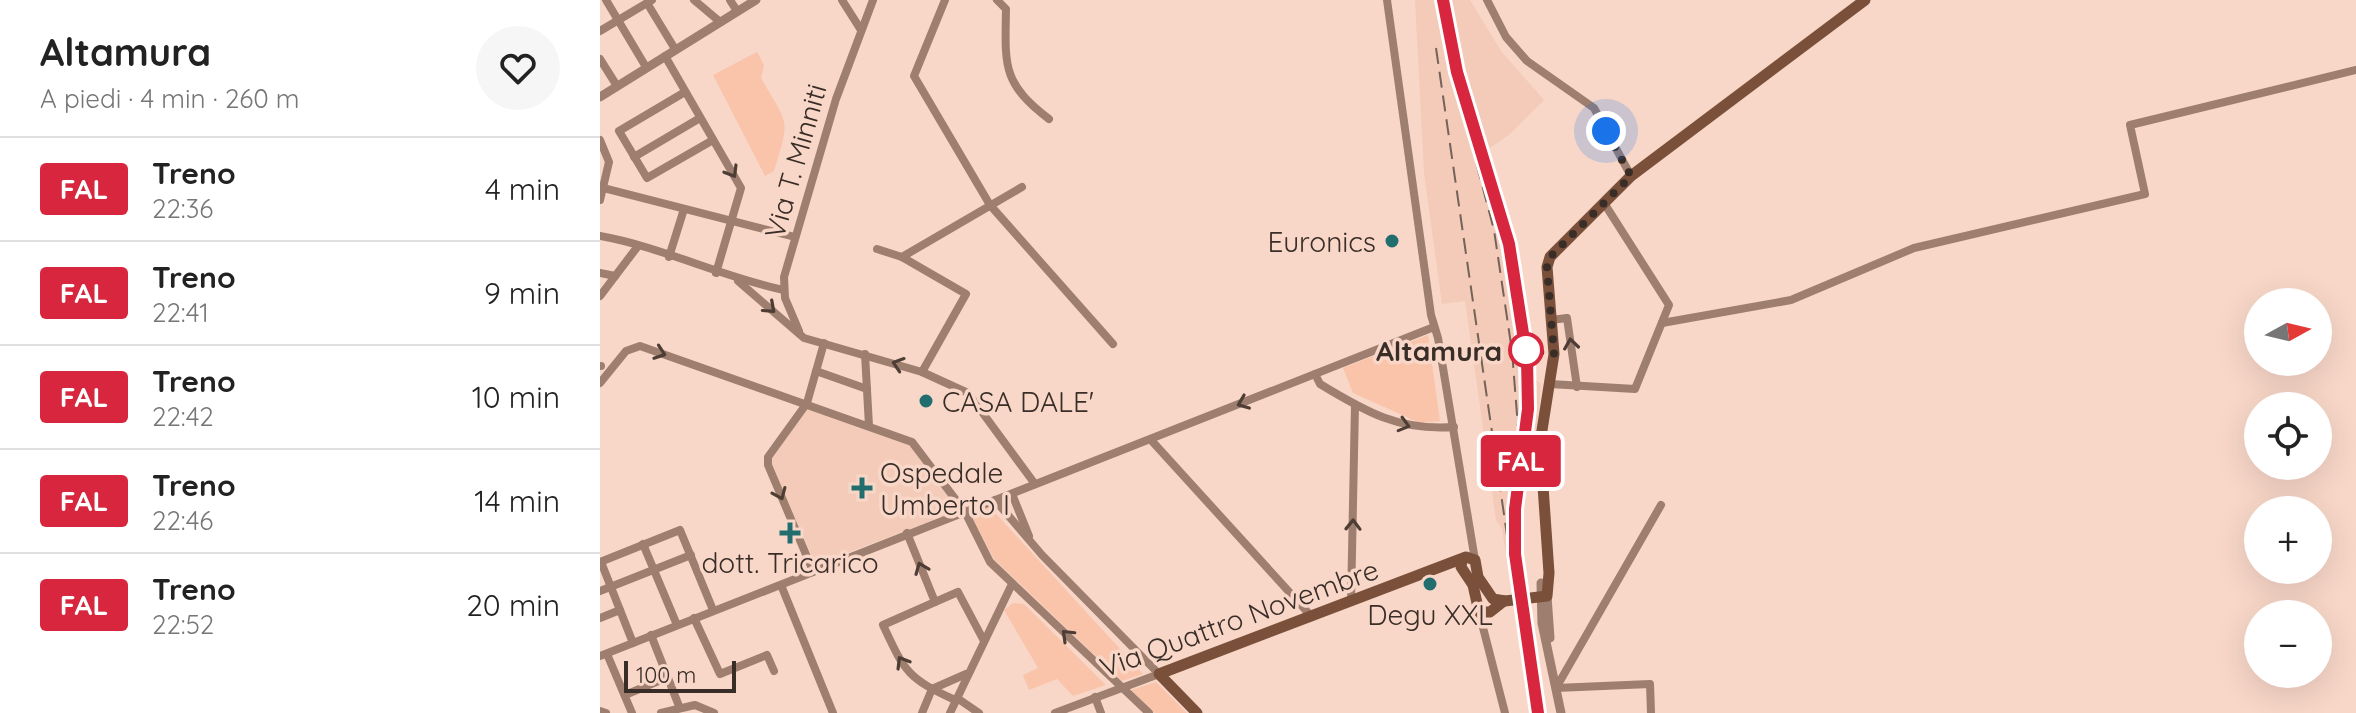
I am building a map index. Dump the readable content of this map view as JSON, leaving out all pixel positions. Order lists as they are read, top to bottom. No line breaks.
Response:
{"streets":{"main road":["Via Quattro Novembre"],"street":["Via T. Minniti"]},"places":{"other":["Euronics","Altamura","CASA DALE'","Degu XXL"],"health":["Ospedale Umberto I","dott. Tricarico"]},"scale_bar":"100 m","north":"right","page":{"heading":["Altamura","A piedi · 4 min · 260 m"],"on_map":"FAL","list":[{"mark":"FAL","name":"Treno","note":"22:36","value":"4 min"},{"mark":"FAL","name":"Treno","note":"22:41","value":"9 min"},{"mark":"FAL","name":"Treno","note":"22:42","value":"10 min"},{"mark":"FAL","name":"Treno","note":"22:46","value":"14 min"},{"mark":"FAL","name":"Treno","note":"22:52","value":"20 min"}],"map_buttons":["+","−"],"scale":"100 m"}}
